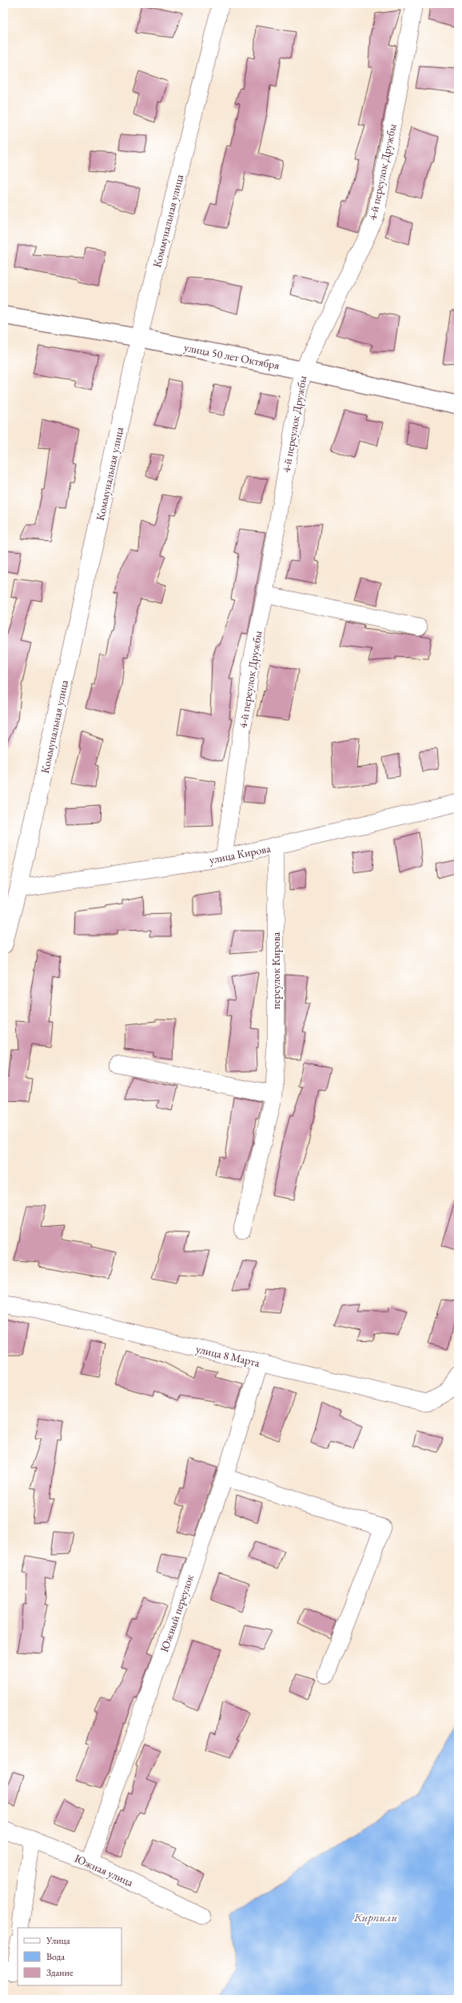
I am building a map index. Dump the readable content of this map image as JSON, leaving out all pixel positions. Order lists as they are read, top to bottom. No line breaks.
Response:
{"streets":{"main road":["улица 50 лет Октября"],"street":["4-й переулок Дружбы","Коммунальная улица","улица Кирова","переулок Кирова","улица 8 Марта","Южный переулок","Южная улица"]},"crossings":[["4-й переулок Дружбы","улица 50 лет Октября"],["4-й переулок Дружбы","улица Кирова"],["Коммунальная улица","улица 50 лет Октября"],["Коммунальная улица","улица Кирова"],["улица Кирова","переулок Кирова"],["улица 8 Марта","Южный переулок"],["Южный переулок","Южная улица"]],"water":["Кирпили"],"legend":["Улица","Вода","Здание"]}
